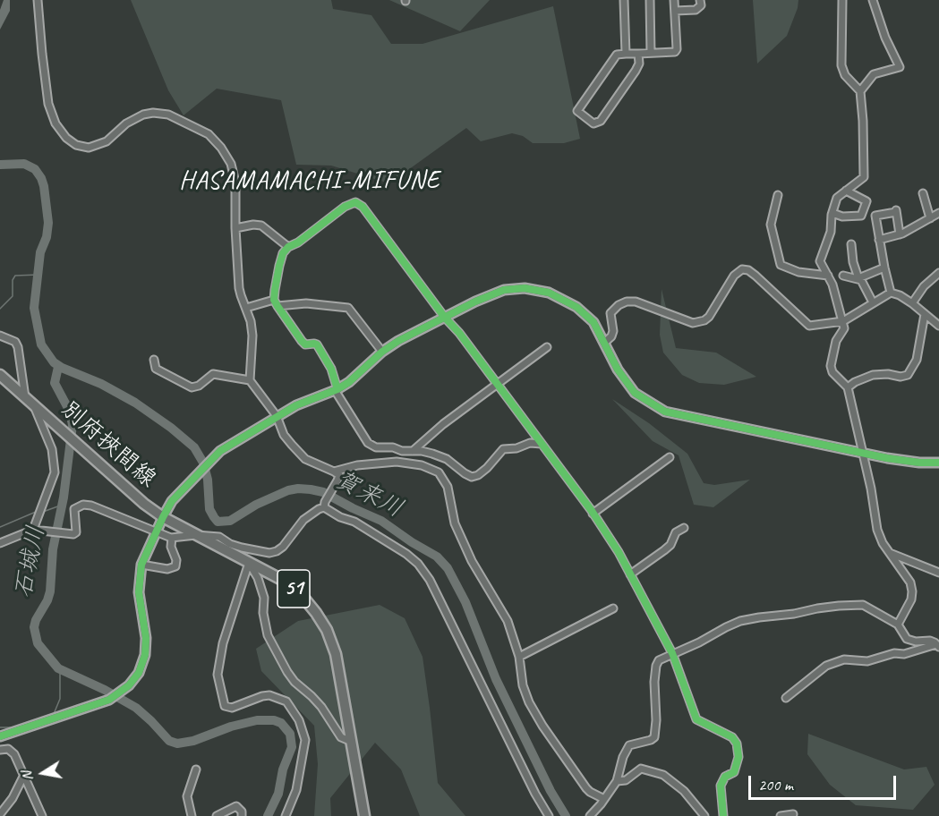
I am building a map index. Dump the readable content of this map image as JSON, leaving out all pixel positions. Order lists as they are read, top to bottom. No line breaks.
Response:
{"streets":{"main road":["別府挾間線","51"]},"districts":["HASAMAMACHI-MIFUNE"],"water":["賀来川","石城川"],"scale_bar":"200 m","north":"left"}
